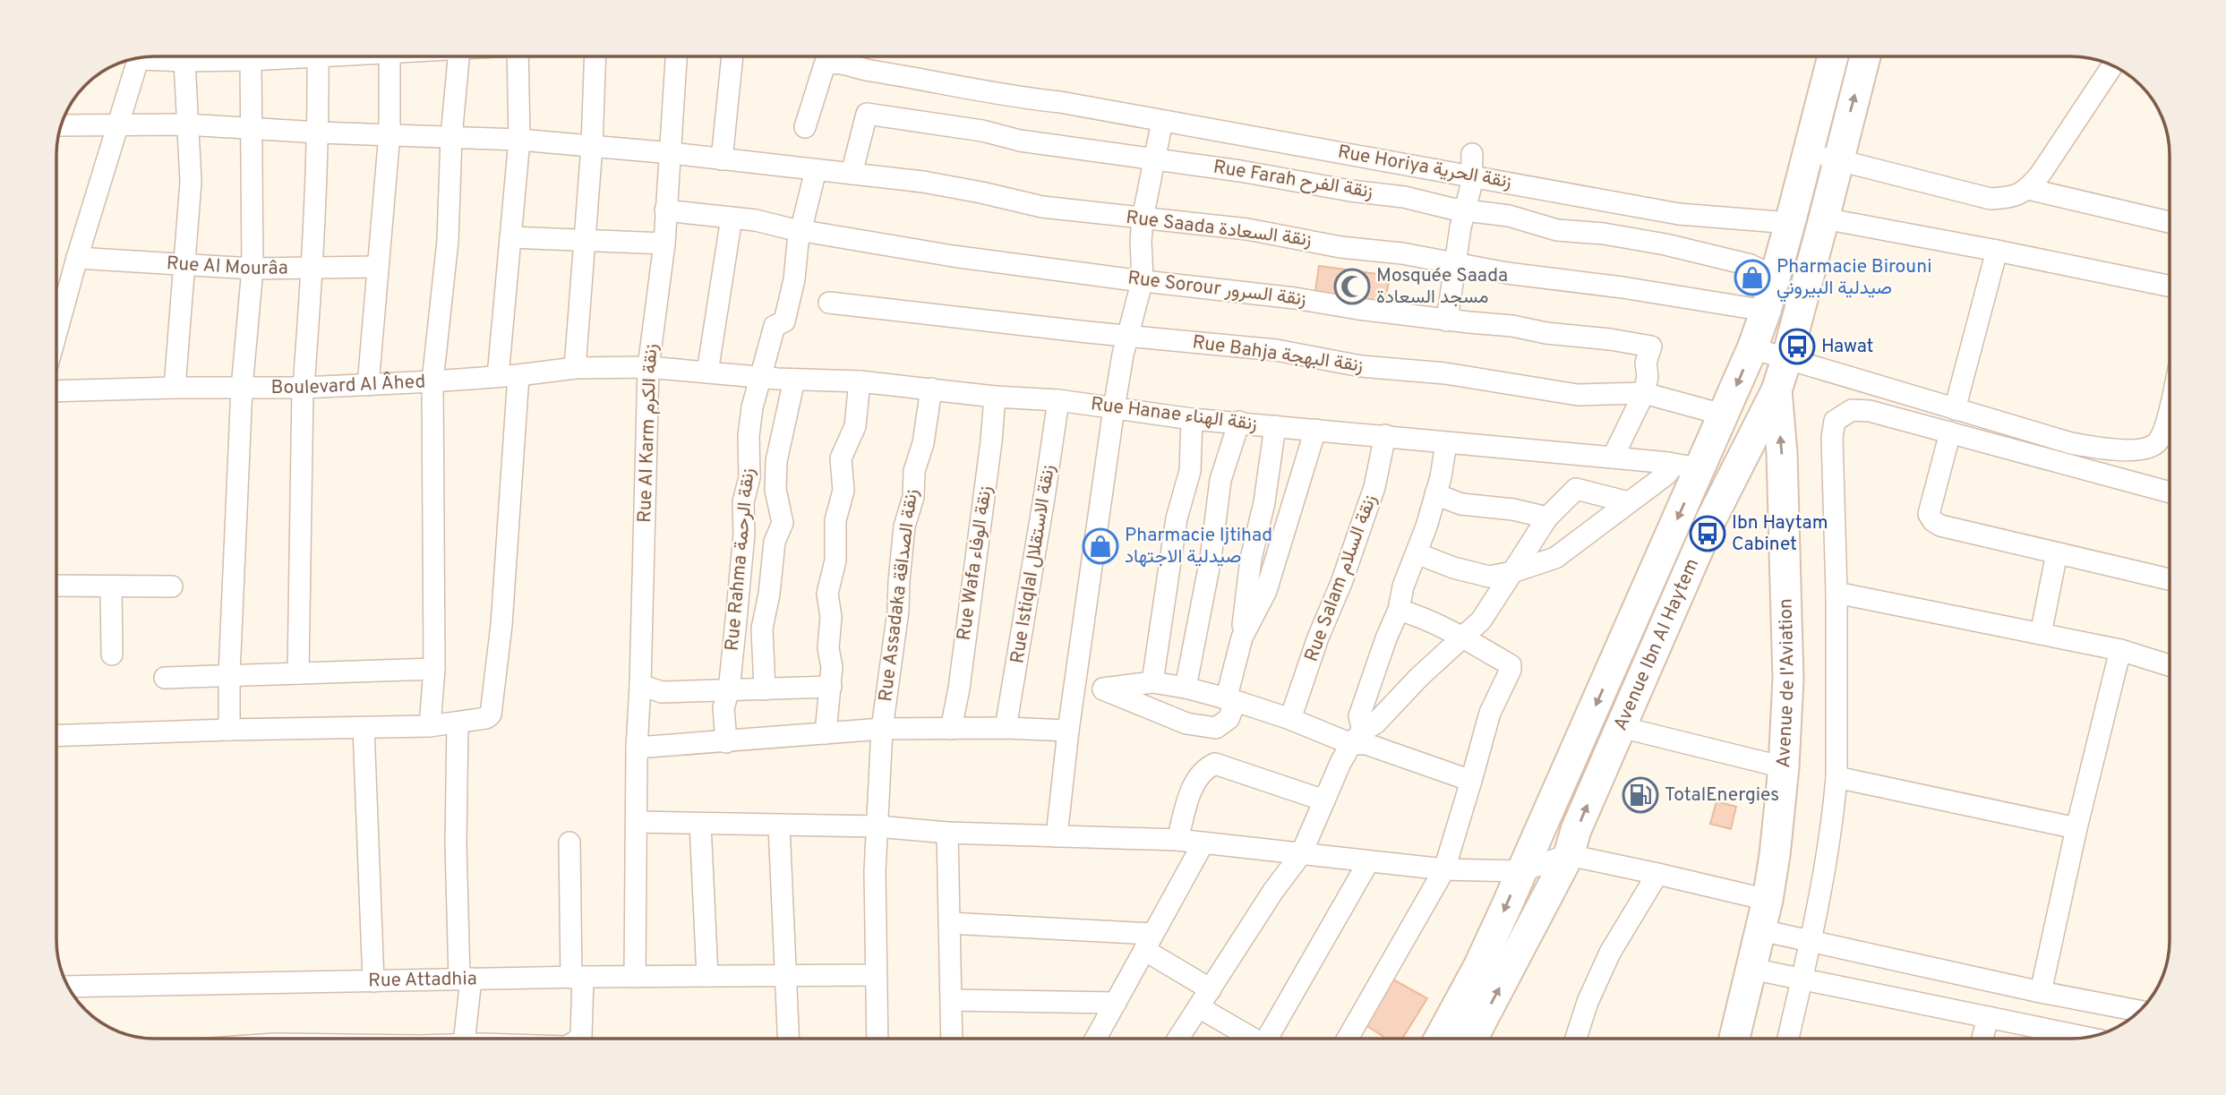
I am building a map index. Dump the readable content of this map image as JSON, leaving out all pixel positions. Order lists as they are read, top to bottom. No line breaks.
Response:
{"streets":{"street":["Rue Horiya زنقة الحرية","Rue Farah زنقة الفرح","Rue Saada زنقة السعادة","Rue Al Mourâa","Rue Sorour زنقة السرور","Rue Bahja زنقة البهجة","Boulevard Al Âhed","Rue Hanae زنقة الهناء","Rue Al Karm زنقة الكرم","Rue Rahma زنقة الرحمة","Rue Wafa زنقة الوفاء","Rue Istiqlal زنقة الاستقلال","Rue Salam زنقة السلام","Rue Assadaka زنقة الصداقة","Avenue Ibn Al Haytem","Avenue de l'Aviation","Rue Attadhia"]},"crossings":[["Rue Horiya زنقة الحرية","Avenue Ibn Al Haytem"],["Rue Farah زنقة الفرح","Rue Saada زنقة السعادة"],["Rue Farah زنقة الفرح","Avenue Ibn Al Haytem"],["Rue Saada زنقة السعادة","Rue Al Karm زنقة الكرم"],["Rue Saada زنقة السعادة","Avenue Ibn Al Haytem"],["Rue Sorour زنقة السرور","Rue Bahja زنقة البهجة"],["Rue Sorour زنقة السرور","Rue Hanae زنقة الهناء"],["Rue Sorour زنقة السرور","Rue Al Karm زنقة الكرم"],["Rue Sorour زنقة السرور","Rue Rahma زنقة الرحمة"],["Rue Bahja زنقة البهجة","Avenue Ibn Al Haytem"],["Rue Bahja زنقة البهجة","Avenue de l'Aviation"],["Boulevard Al Âhed","Rue Hanae زنقة الهناء"],["Boulevard Al Âhed","Rue Al Karm زنقة الكرم"],["Rue Hanae زنقة الهناء","Rue Al Karm زنقة الكرم"],["Rue Hanae زنقة الهناء","Rue Rahma زنقة الرحمة"],["Rue Hanae زنقة الهناء","Rue Wafa زنقة الوفاء"],["Rue Hanae زنقة الهناء","Rue Istiqlal زنقة الاستقلال"],["Rue Hanae زنقة الهناء","Rue Salam زنقة السلام"],["Rue Hanae زنقة الهناء","Rue Assadaka زنقة الصداقة"],["Rue Hanae زنقة الهناء","Avenue Ibn Al Haytem"],["Rue Al Karm زنقة الكرم","Rue Attadhia"],["Rue Assadaka زنقة الصداقة","Rue Attadhia"],["Avenue Ibn Al Haytem","Avenue de l'Aviation"]],"places":{"shop":["Pharmacie Birouni صيدلية البيروني","Pharmacie Ijtihad صيدلية الاجتهاد"],"mosque":["Mosquée Saada مسجد السعادة"],"bus stop":["Hawat","Ibn Haytam Cabinet"],"fuel station":["TotalEnergies"]}}
